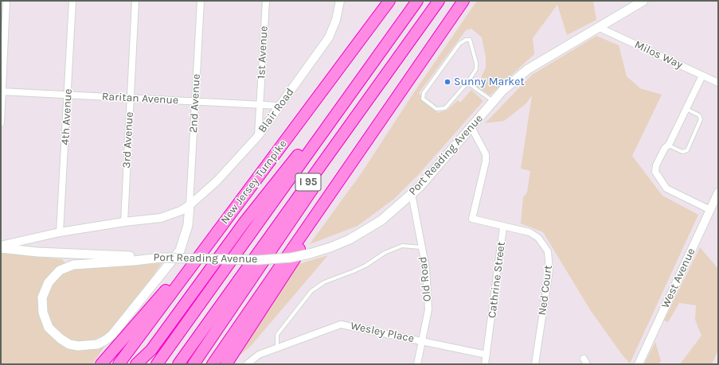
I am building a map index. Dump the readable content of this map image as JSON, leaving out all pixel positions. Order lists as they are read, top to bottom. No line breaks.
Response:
{"streets":{"highway":["New Jersey Turnpike","I 95"],"main road":["Port Reading Avenue"],"street":["1st Avenue","Milos Way","Raritan Avenue","2nd Avenue","Blair Road","4th Avenue","3rd Avenue","West Avenue","Old Road","Cathrine Street","Ned Court","Wesley Place"]},"crossings":[["1st Avenue","Raritan Avenue"],["1st Avenue","Blair Road"],["Milos Way","Port Reading Avenue"],["Raritan Avenue","2nd Avenue"],["Raritan Avenue","Blair Road"],["Raritan Avenue","4th Avenue"],["Raritan Avenue","3rd Avenue"],["2nd Avenue","Blair Road"],["Port Reading Avenue","Old Road"],["Port Reading Avenue","Cathrine Street"],["Old Road","Wesley Place"],["Cathrine Street","Ned Court"],["Cathrine Street","Wesley Place"]],"places":["Sunny Market"]}
